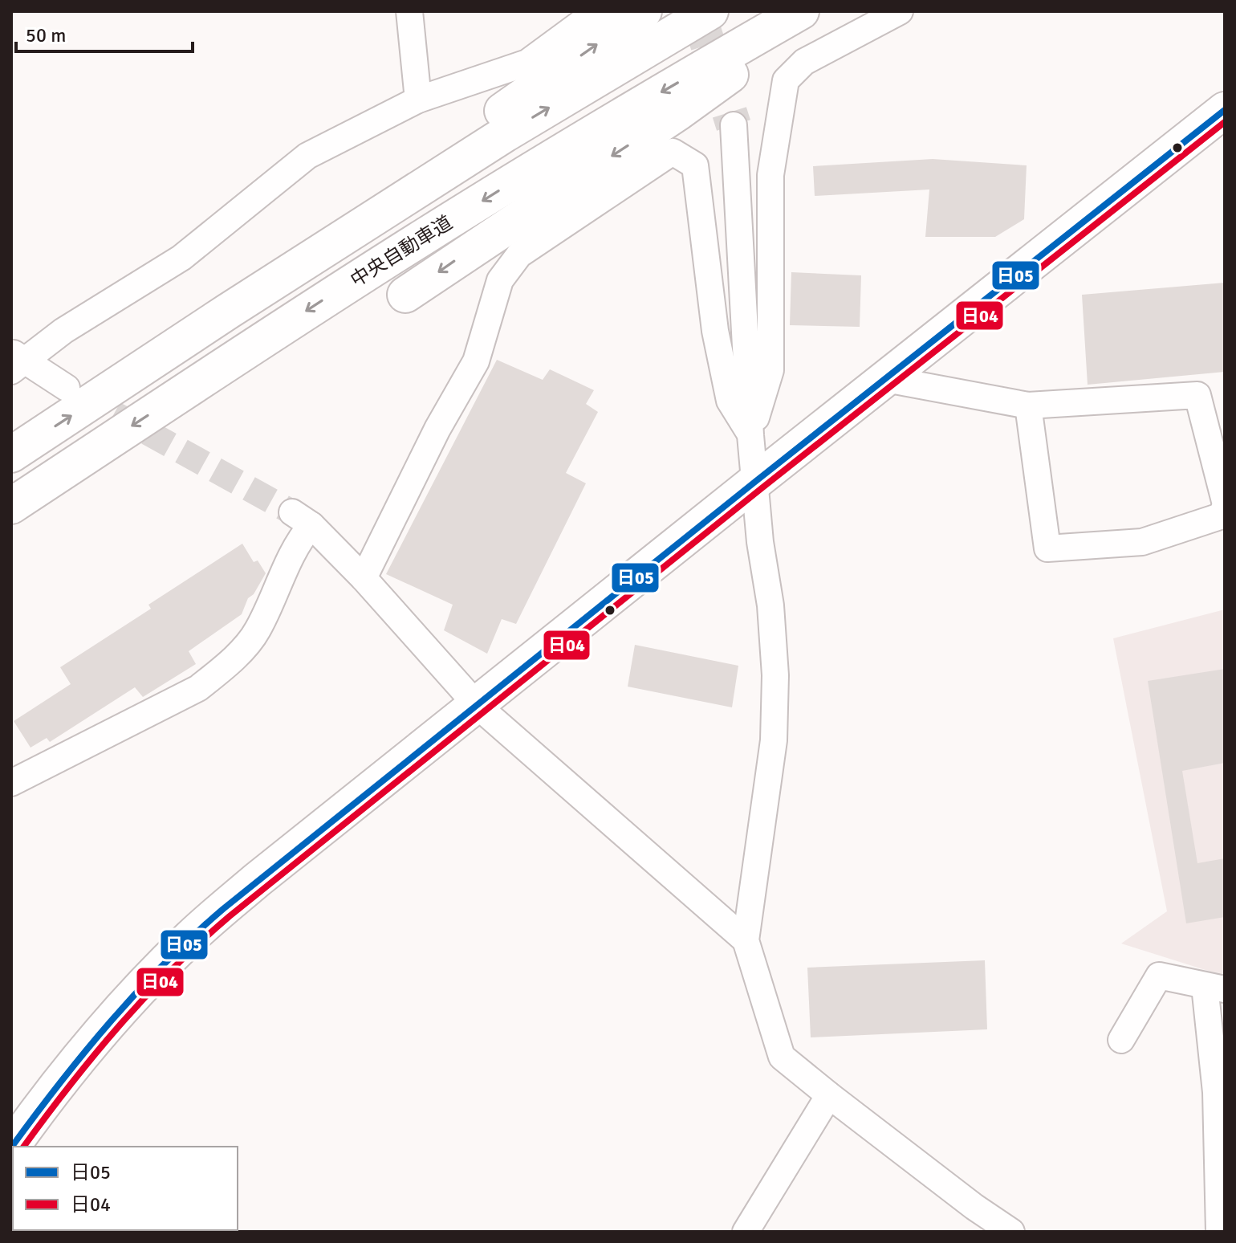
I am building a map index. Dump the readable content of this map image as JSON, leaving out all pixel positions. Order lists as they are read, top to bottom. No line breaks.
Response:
{"streets":{"main road":["中央自動車道"]},"lines":["transit line 日05","transit line 日04"],"legend":["日05","日04"],"scale_bar":"50 m"}
